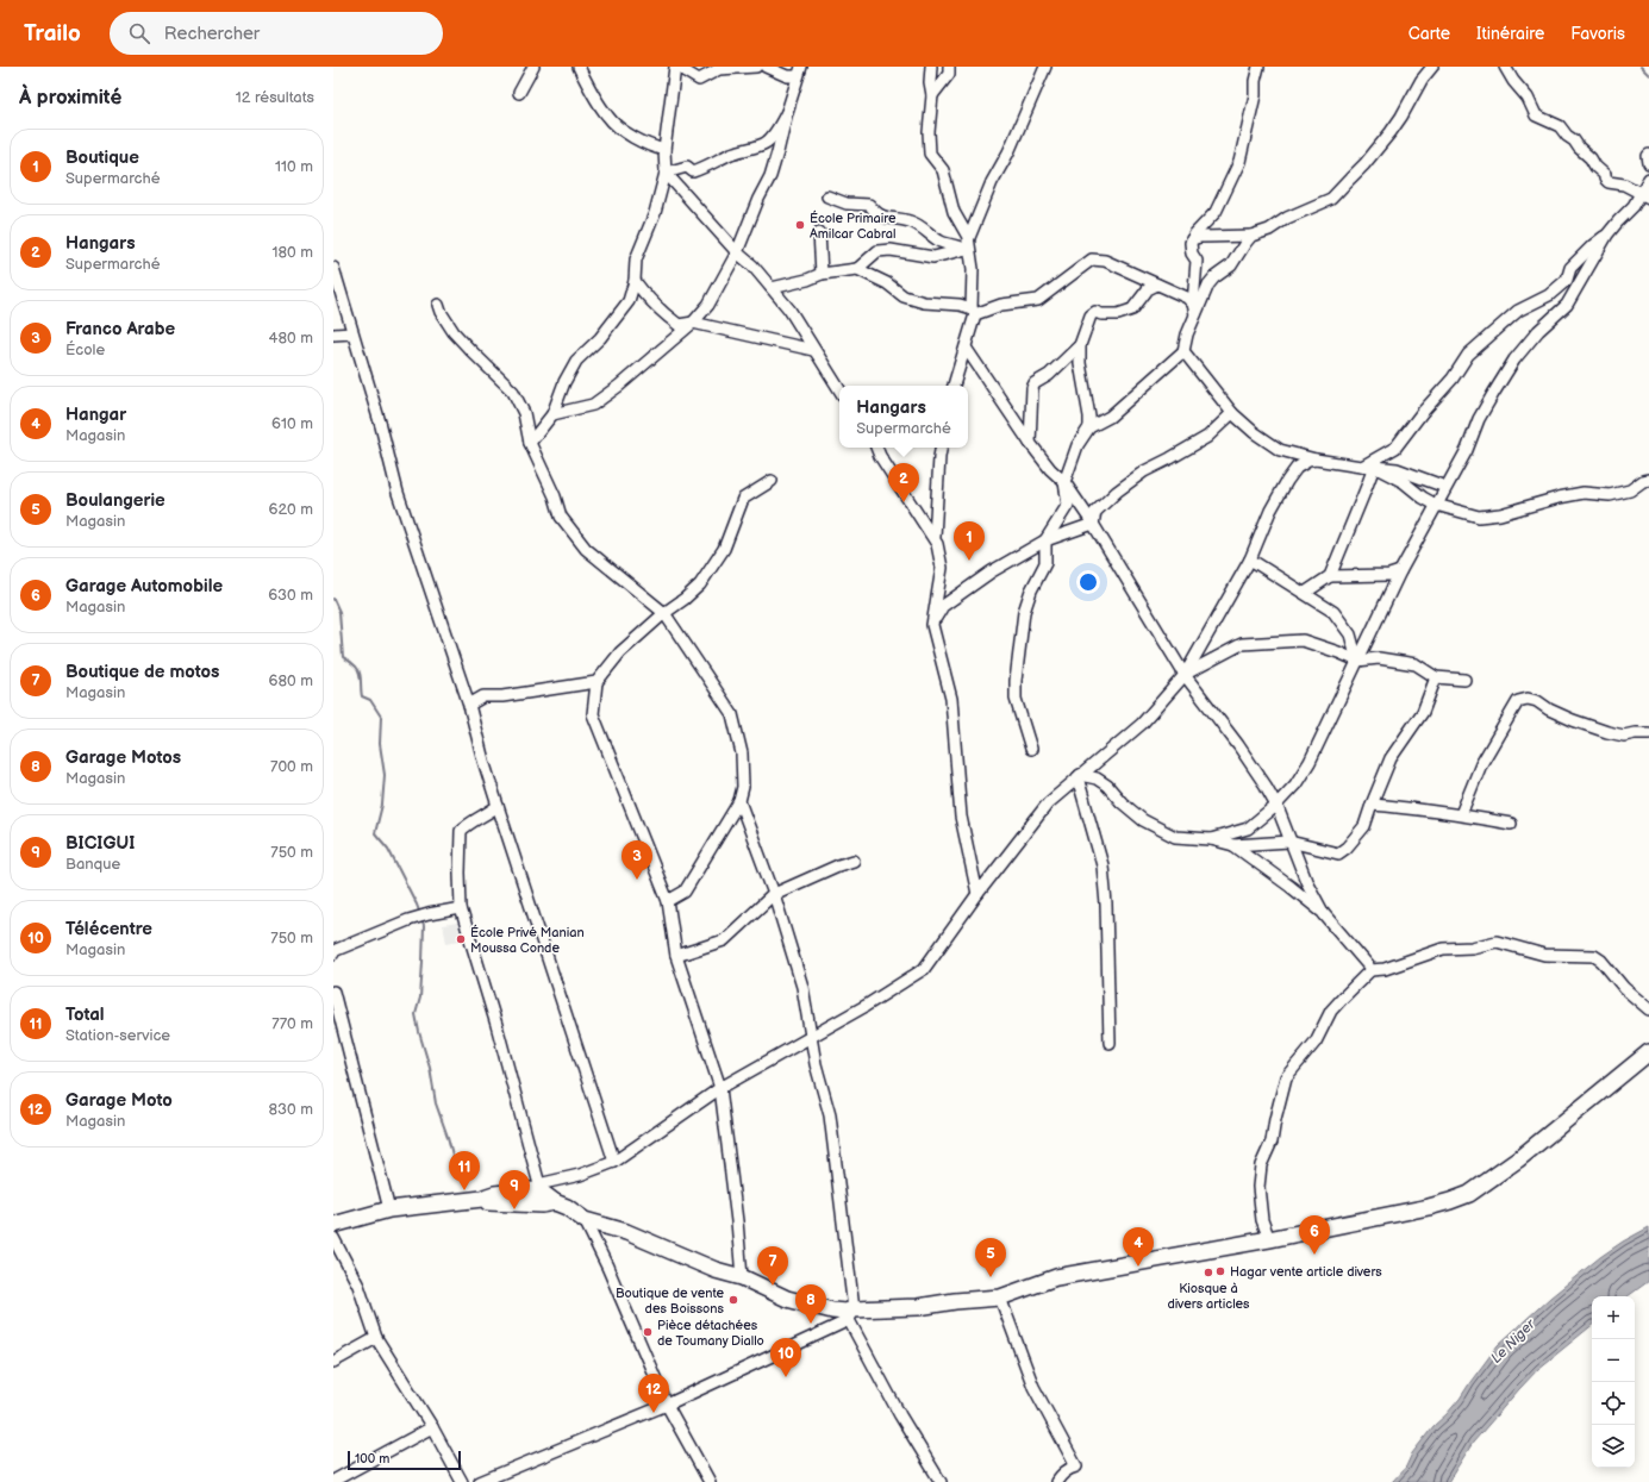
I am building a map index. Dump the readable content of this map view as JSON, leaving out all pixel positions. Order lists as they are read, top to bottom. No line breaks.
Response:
{"water":["Le Niger"],"places":["École Primaire Amilcar Cabral","École Privé Manian Moussa Conde","Hagar vente article divers","Kiosque à divers articles","Boutique de vente des Boissons","Pièce détachées de Toumany Diallo"],"scale_bar":"100 m","page":{"header":"Trailo","search":"Rechercher","nav":["Carte","Itinéraire","Favoris"],"heading":["À proximité","12 résultats"],"list":[{"mark":"1","name":"Boutique","note":"Supermarché","value":"110 m"},{"mark":"2","name":"Hangars","note":"Supermarché","value":"180 m"},{"mark":"3","name":"Franco Arabe","note":"École","value":"480 m"},{"mark":"4","name":"Hangar","note":"Magasin","value":"610 m"},{"mark":"5","name":"Boulangerie","note":"Magasin","value":"620 m"},{"mark":"6","name":"Garage Automobile","note":"Magasin","value":"630 m"},{"mark":"7","name":"Boutique de motos","note":"Magasin","value":"680 m"},{"mark":"8","name":"Garage Motos","note":"Magasin","value":"700 m"},{"mark":"9","name":"BICIGUI","note":"Banque","value":"750 m"},{"mark":"10","name":"Télécentre","note":"Magasin","value":"750 m"},{"mark":"11","name":"Total","note":"Station-service","value":"770 m"},{"mark":"12","name":"Garage Moto","note":"Magasin","value":"830 m"}],"popup":["Hangars","Supermarché"],"pins":["2","1","3","11","9","6","4","5","7","8","10","12"],"map_buttons":["+","−"],"scale":"100 m"}}
